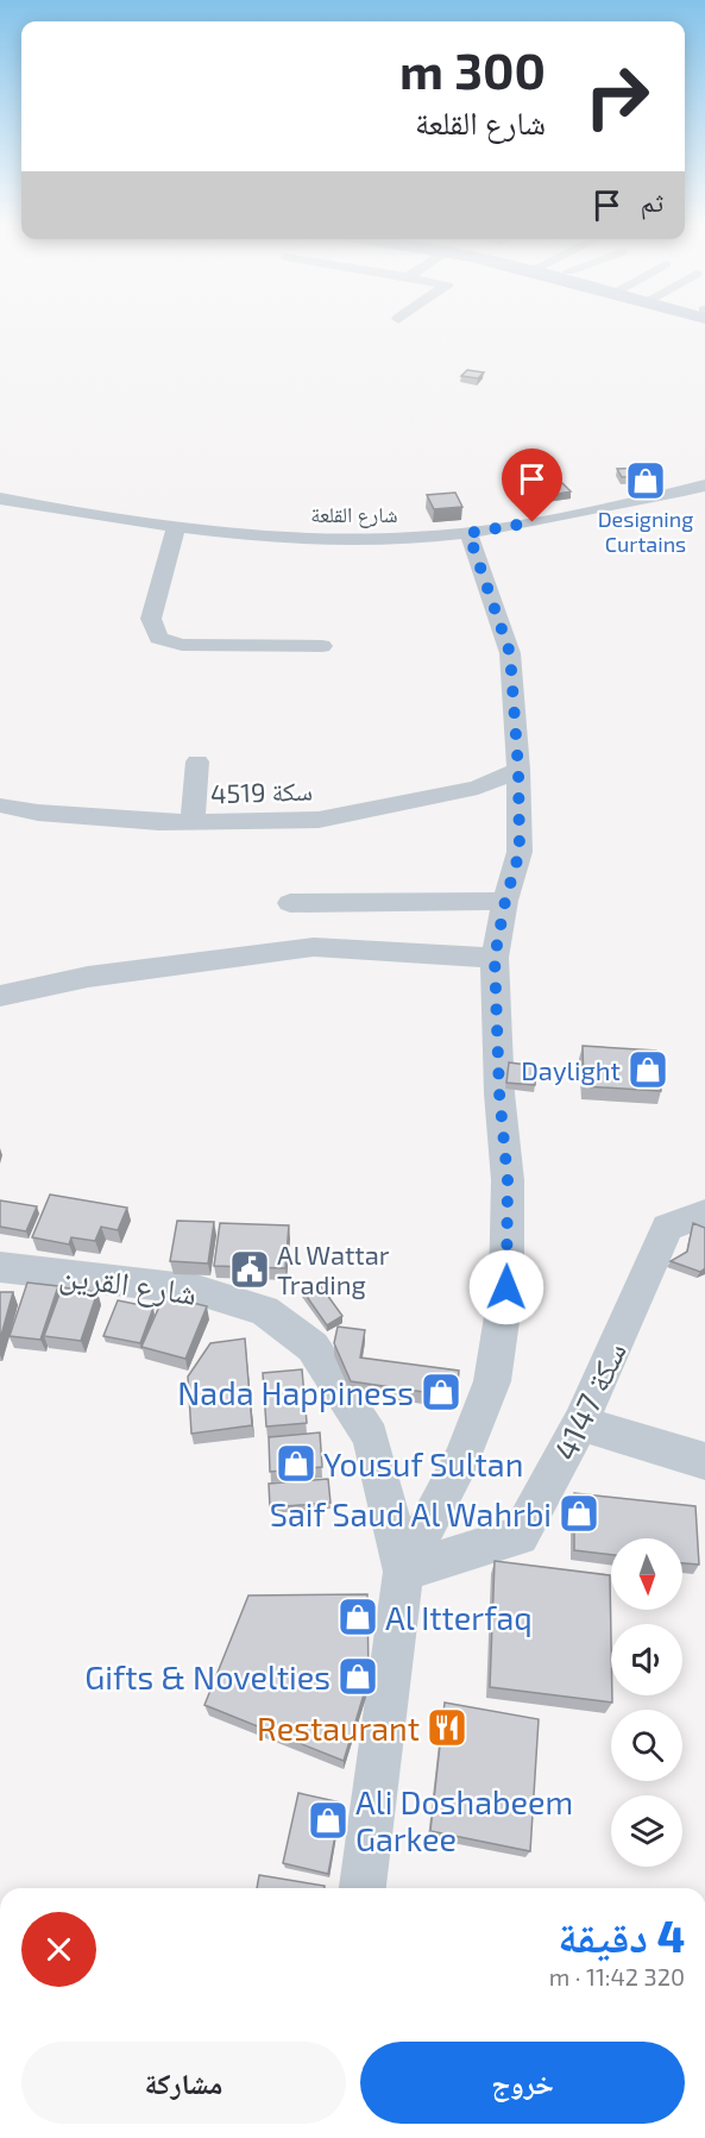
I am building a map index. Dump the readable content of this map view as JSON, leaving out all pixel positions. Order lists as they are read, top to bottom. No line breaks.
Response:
{"streets":{"street":["شارع القلعة","سكة 4519","شارع القرين","سكة 4147"]},"crossings":[["شارع القرين","سكة 4147"]],"places":{"shop":["Designing Curtains","Daylight","Nada Happiness","Yousuf Sultan","Saif Saud Al Wahrbi","Al Itterfaq","Gifts & Novelties","Ali Doshabeem Garkee"],"public building":["Al Wattar Trading"],"restaurant":["Restaurant"]},"north":"bottom","page":{"turn":["300 m","شارع القلعة"],"then":"ثم","heading":["4 دقيقة","320 m · 11:42"],"buttons":["خروج","مشاركة"]}}
